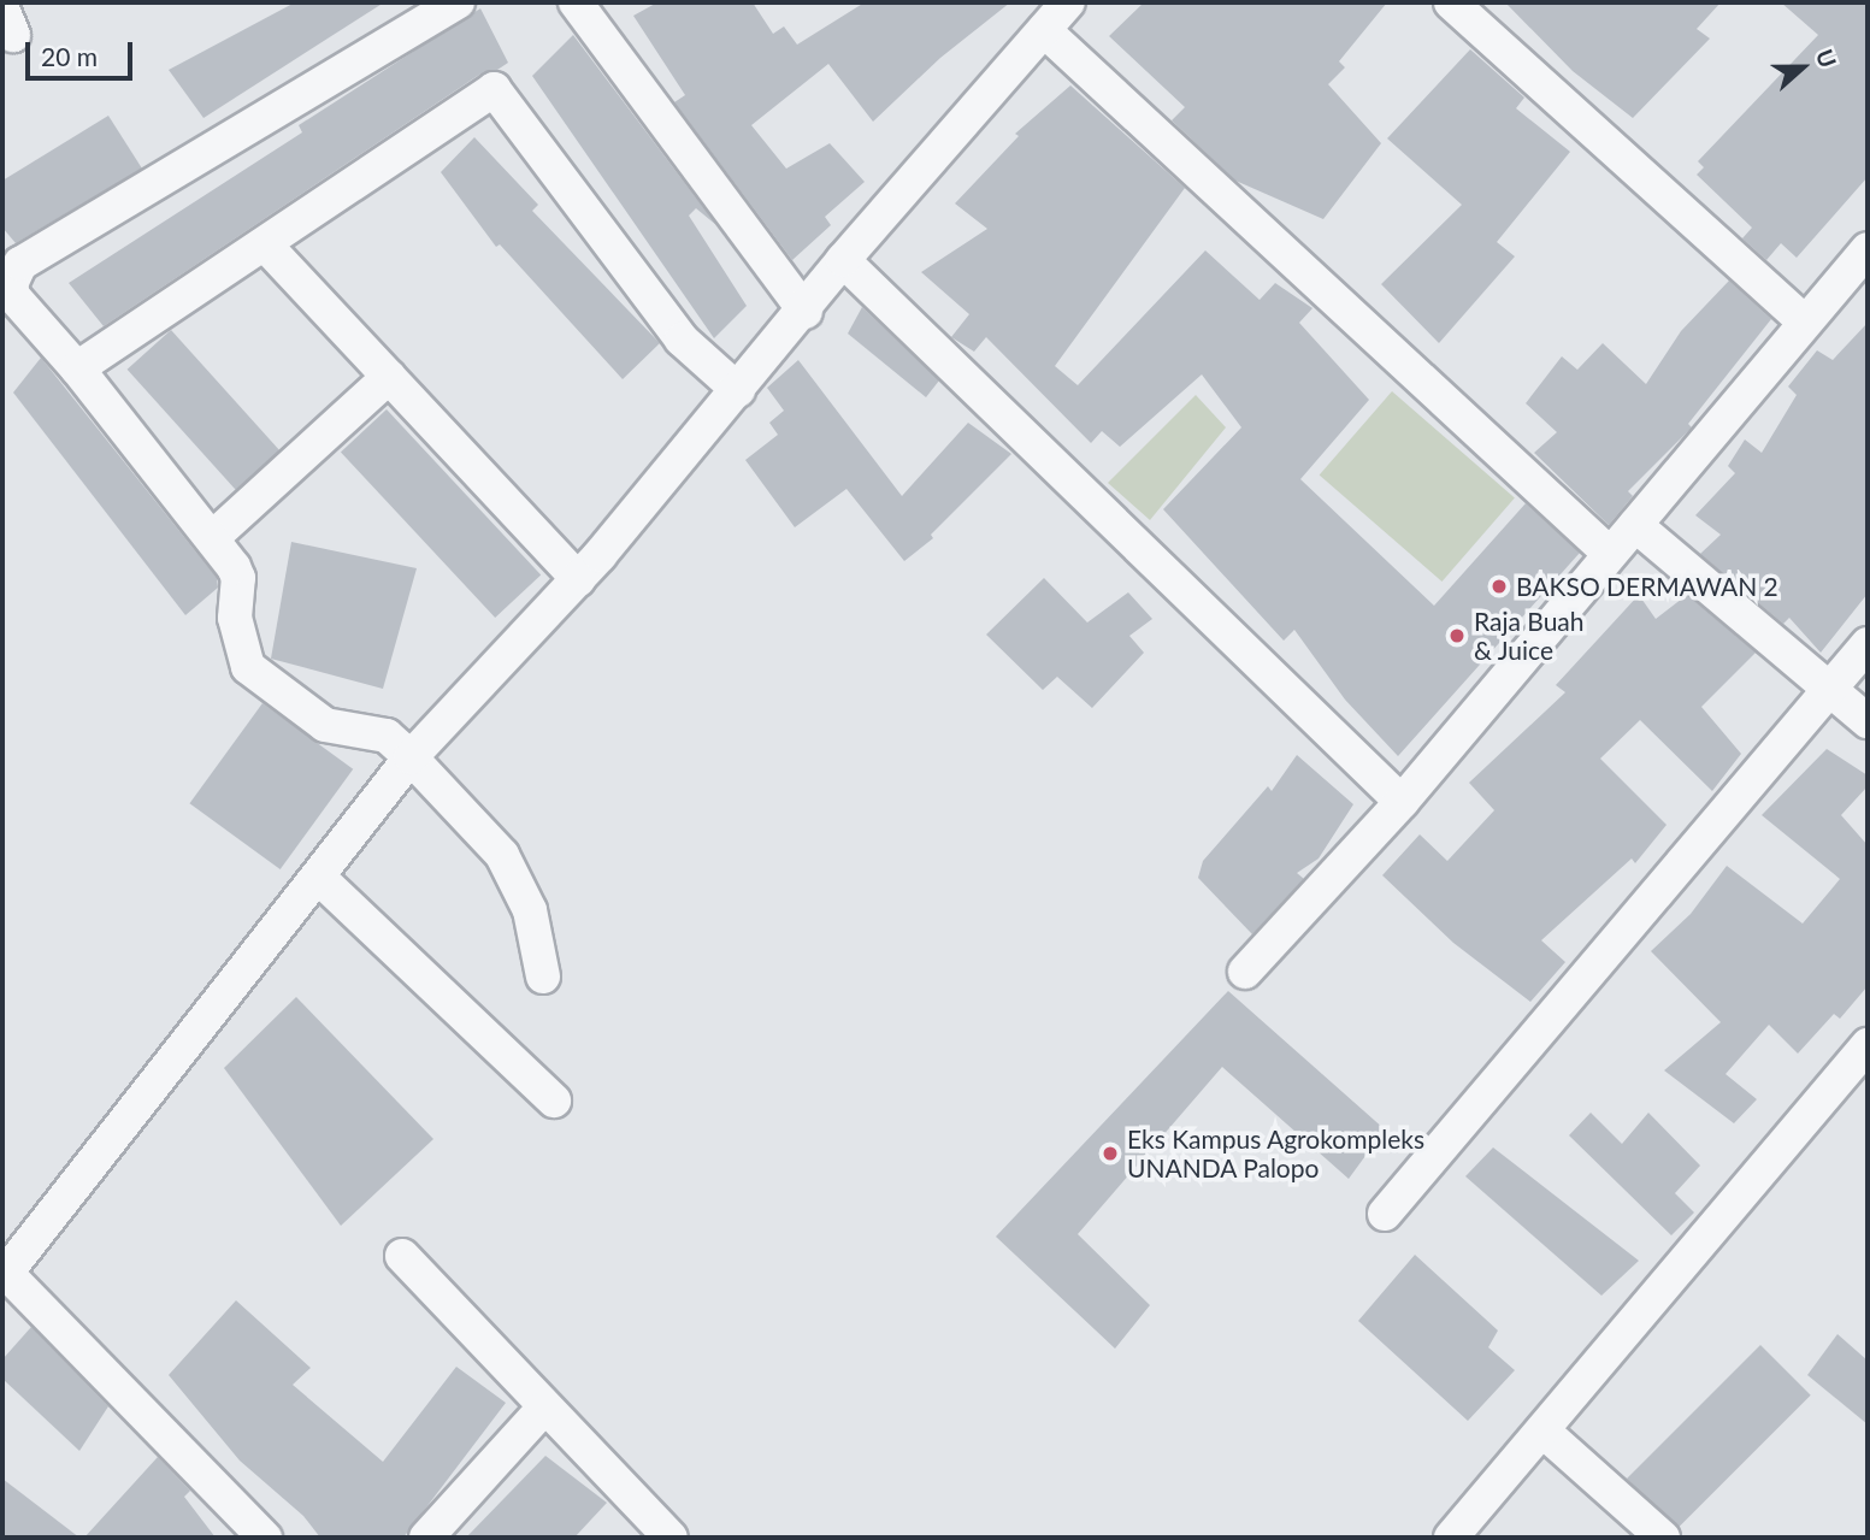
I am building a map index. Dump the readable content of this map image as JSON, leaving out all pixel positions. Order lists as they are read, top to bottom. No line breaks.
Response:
{"places":["BAKSO DERMAWAN 2","Raja Buah & Juice","Eks Kampus Agrokompleks UNANDA Palopo"],"scale_bar":"20 m","north":"right"}
